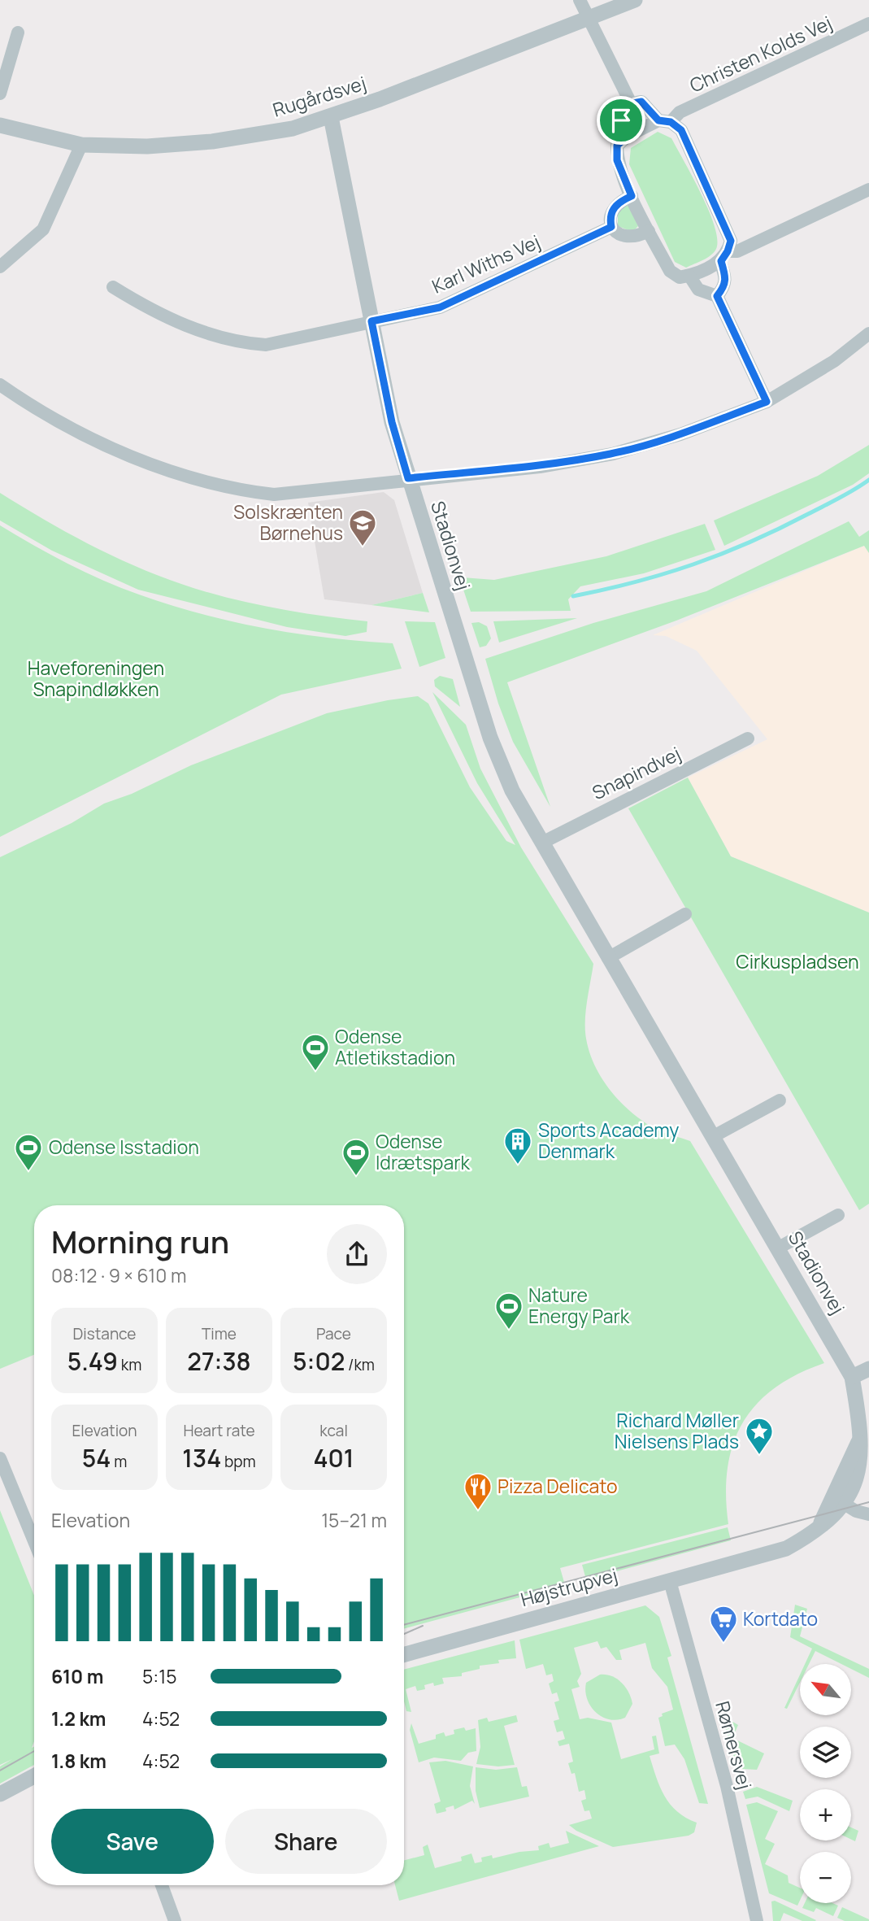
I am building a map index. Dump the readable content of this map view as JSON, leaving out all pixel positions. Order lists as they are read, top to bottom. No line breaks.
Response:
{"streets":{"street":["Christen Kolds Vej","Rugårdsvej","Karl Withs Vej","Stadionvej","Snapindvej","Højstrupvej","Rømersvej"]},"crossings":[["Rugårdsvej","Stadionvej"],["Karl Withs Vej","Stadionvej"],["Stadionvej","Snapindvej"],["Stadionvej","Højstrupvej"],["Højstrupvej","Rømersvej"]],"parks":["Haveforeningen Snapindløkken","Cirkuspladsen"],"places":{"school or university":["Solskrænten Børnehus"],"sports":["Odense Atletikstadion","Odense Isstadion","Odense Idrætspark","Nature Energy Park"],"building":["Sports Academy Denmark"],"place":["Richard Møller Nielsens Plads"],"restaurant":["Pizza Delicato"],"supermarket":["Kortdato"]},"north":"top left","page":{"heading":["Morning run","08:12 · 9 × 610 m"],"stats":[["Distance","5.49 km"],["Time","27:38"],["Pace","5:02 /km"],["Elevation","54 m"],["Heart rate","134 bpm"],["kcal","401"]],"chart":["Elevation","15–21 m"],"list":[{"name":"610 m","note":"5:15"},{"name":"1.2 km","note":"4:52"},{"name":"1.8 km","note":"4:52"}],"map_buttons":["+","−"],"buttons":["Save","Share"]}}
